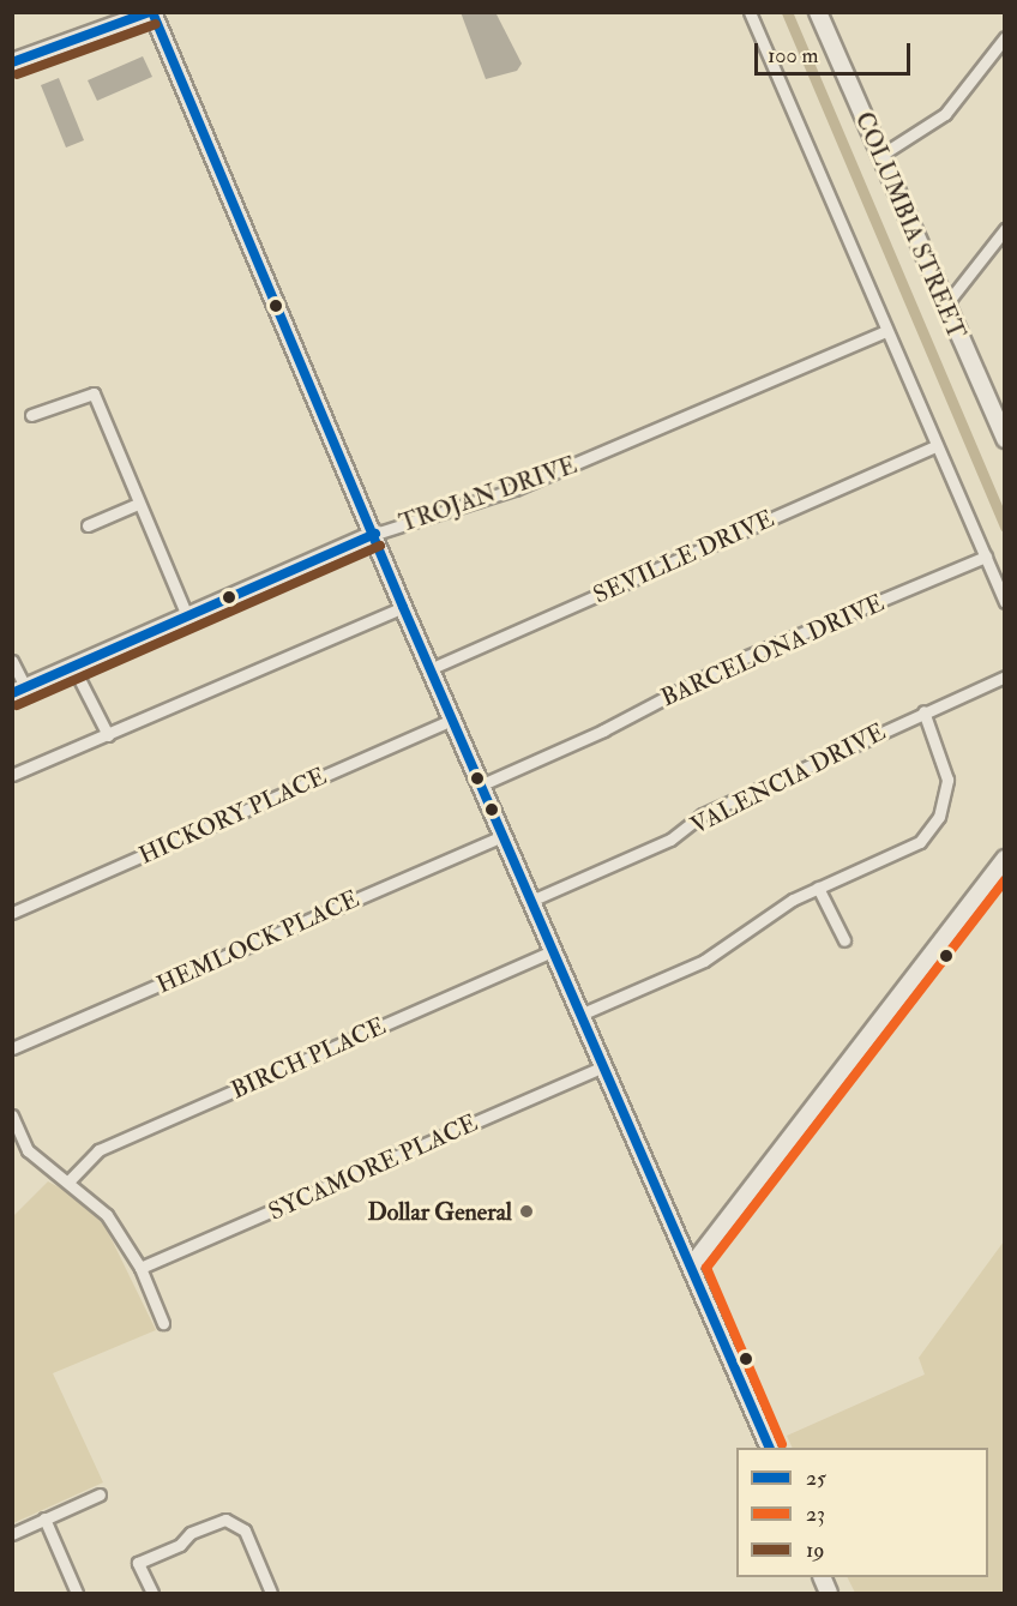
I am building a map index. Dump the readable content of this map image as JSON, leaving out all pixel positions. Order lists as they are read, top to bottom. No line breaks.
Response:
{"streets":{"main road":["COLUMBIA STREET","TROJAN DRIVE"],"street":["SEVILLE DRIVE","BARCELONA DRIVE","VALENCIA DRIVE","HICKORY PLACE","HEMLOCK PLACE","BIRCH PLACE","SYCAMORE PLACE"]},"places":["Dollar General"],"lines":["transit line 25","transit line 19","transit line 23"],"legend":["25","23","19"],"scale_bar":"100 m"}
